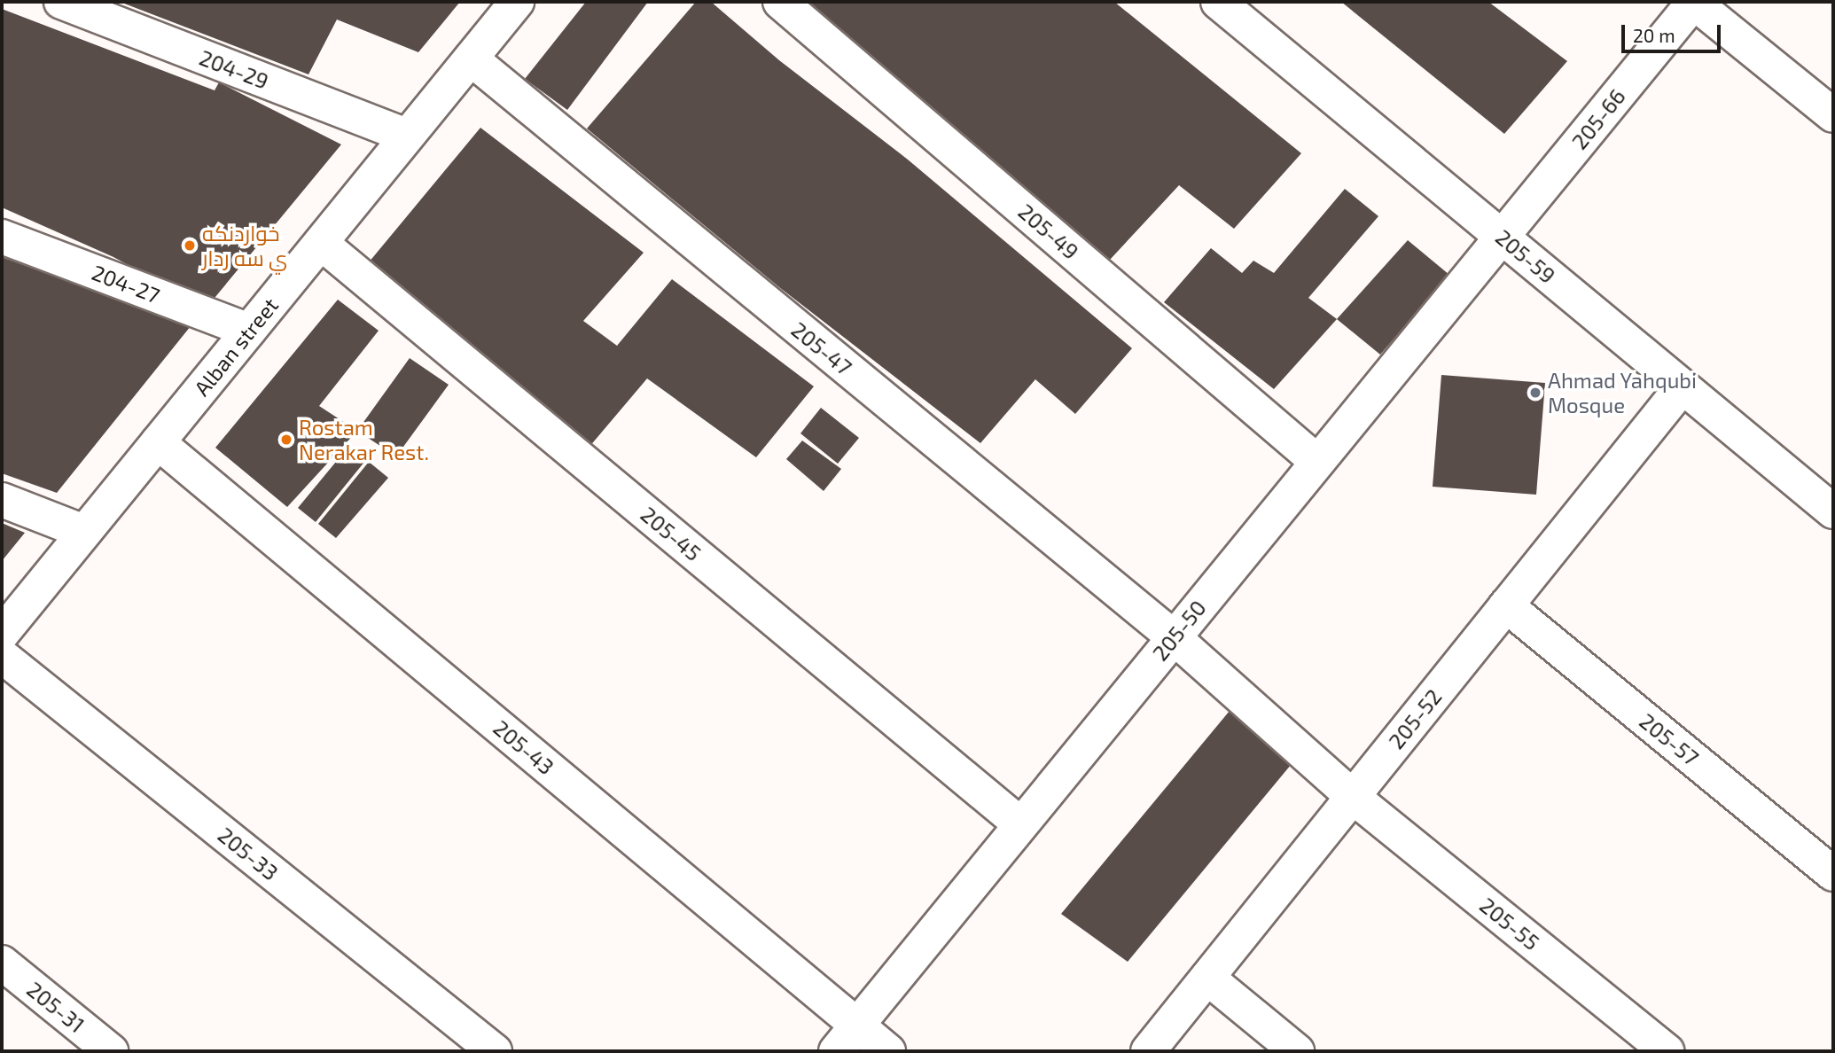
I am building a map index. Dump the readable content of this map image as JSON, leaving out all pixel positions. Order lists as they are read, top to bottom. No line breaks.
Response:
{"streets":{"street":["204-29","205-66","205-49","205-59","204-27","Alban street","205-47","205-45","205-50","205-52","205-57","205-43","205-33","205-55","205-31"]},"crossings":[["204-29","Alban street"],["205-66","205-59"],["205-66","205-50"],["205-49","205-50"],["205-59","205-50"],["205-59","205-52"],["204-27","Alban street"],["Alban street","205-47"],["Alban street","205-45"],["Alban street","205-43"],["205-47","205-50"],["205-47","205-52"],["205-47","205-55"],["205-45","205-50"],["205-50","205-43"],["205-52","205-57"],["205-52","205-55"]],"places":["خواردنكه ي سه ردار","Ahmad Yahqubi Mosque","Rostam Nerakar Rest."],"scale_bar":"20 m"}
